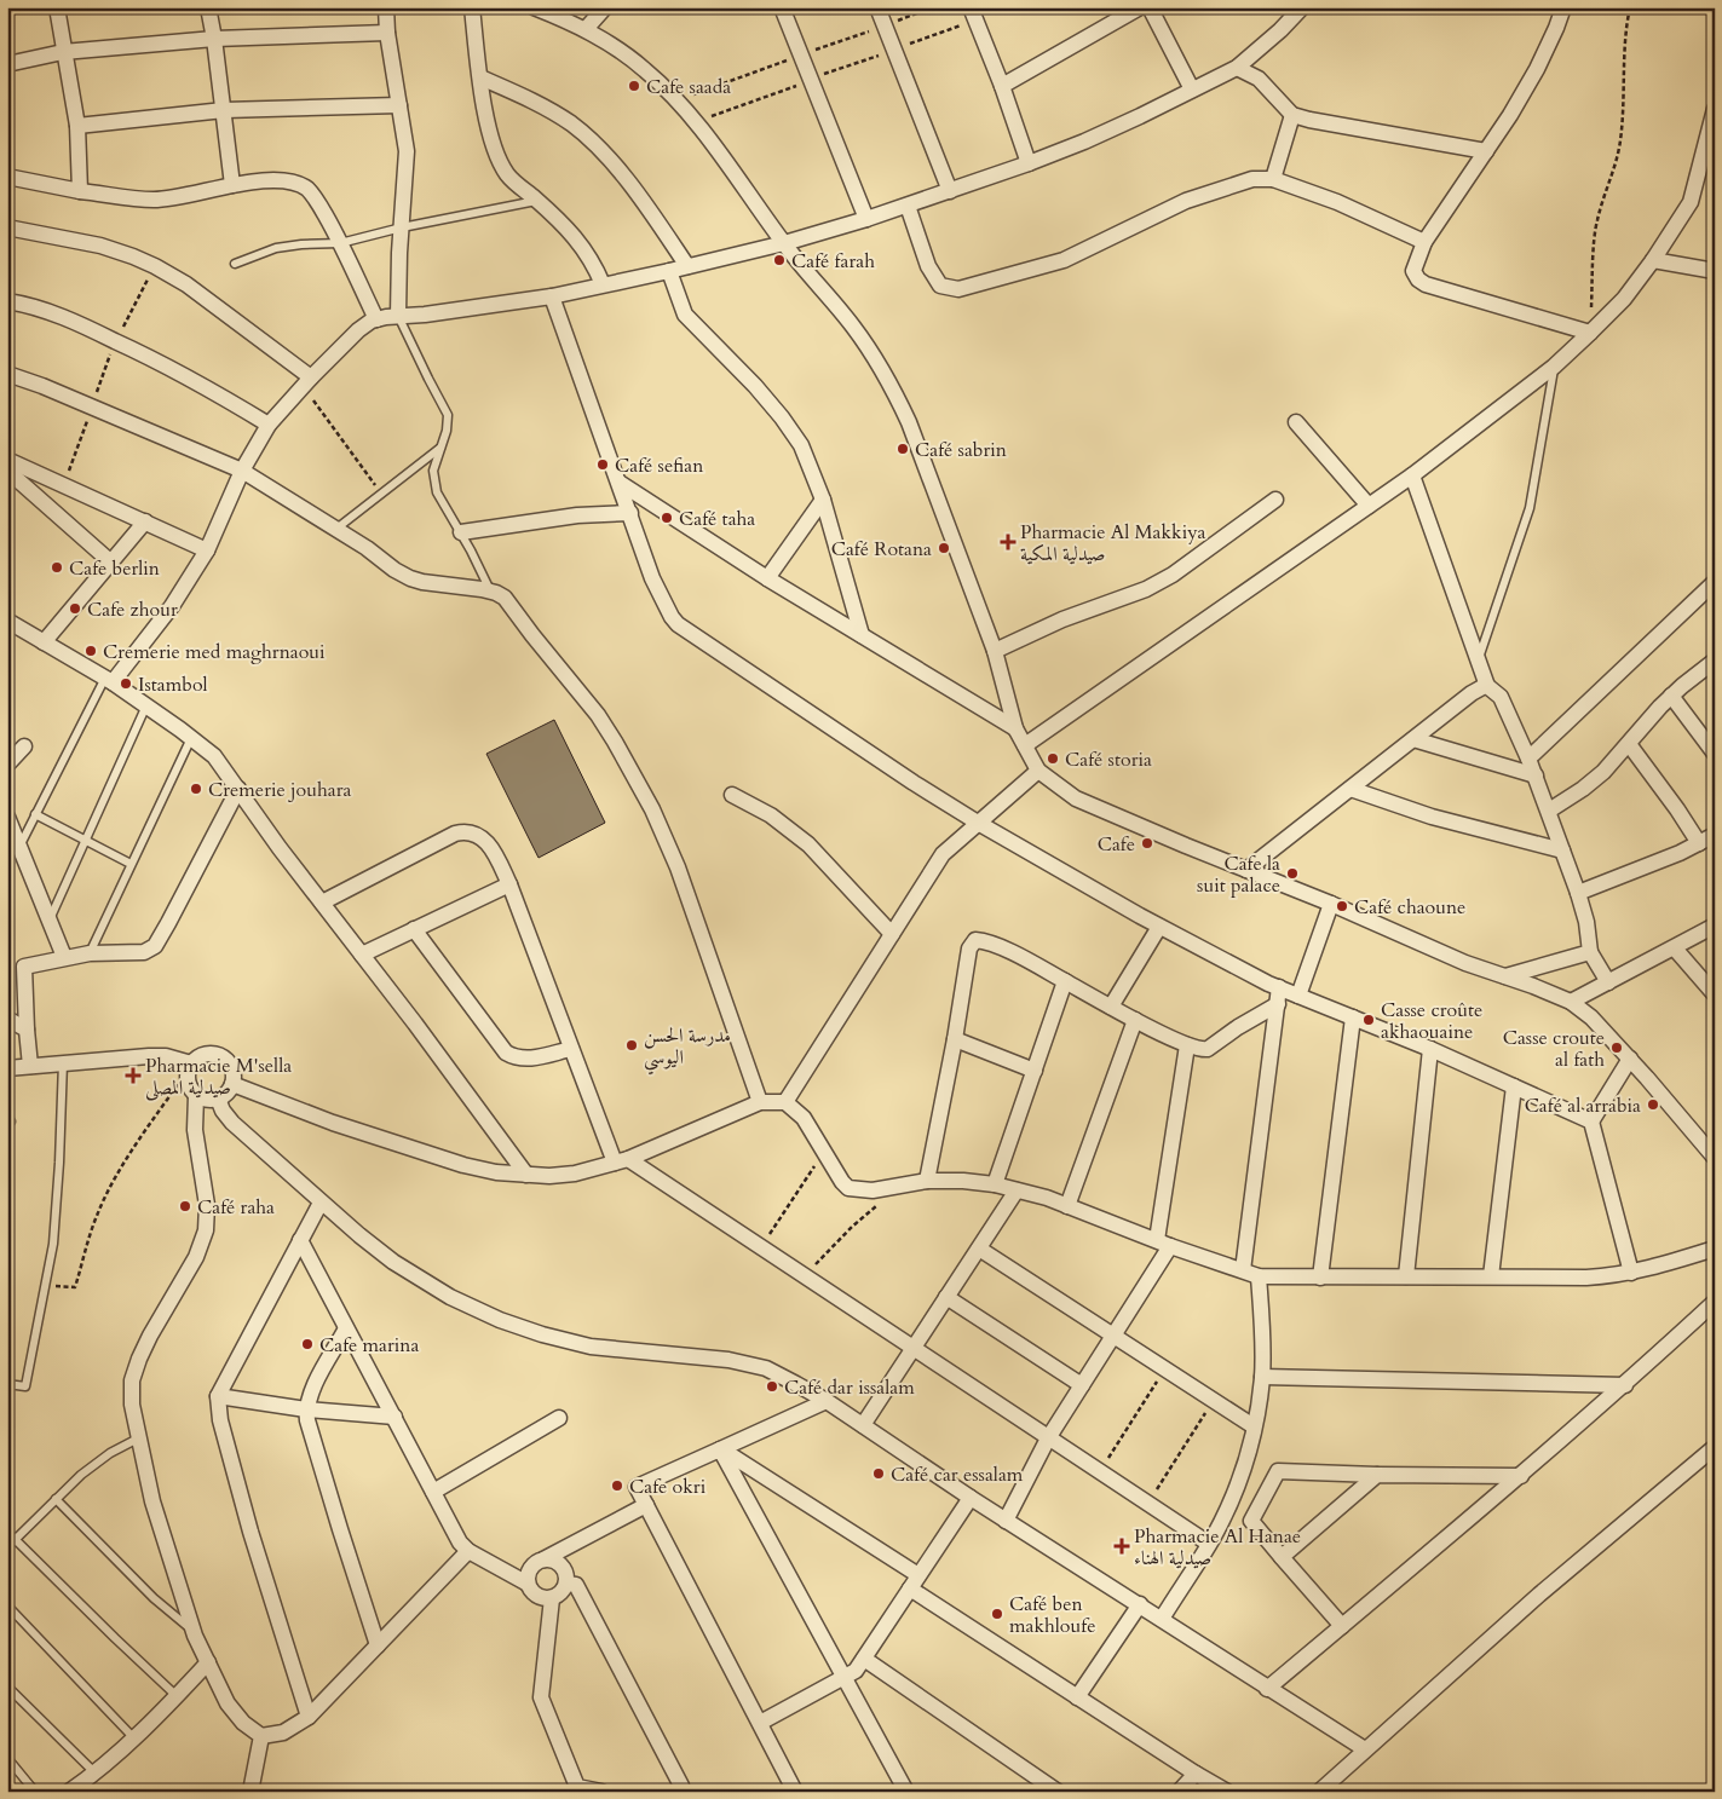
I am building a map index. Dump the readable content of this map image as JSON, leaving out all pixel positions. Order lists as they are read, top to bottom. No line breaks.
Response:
{"places":{"other":["Cafe saada","Café farah","Café sabrin","Café sefian","Café taha","Café Rotana","Cafe berlin","Cafe zhour","Cremerie med maghrnaoui","Istambol","Café storia","Cremerie jouhara","Cafe","Cafe la suit palace","Café chaoune","Casse croûte akhaouaine","مدرسة الحسن اليوسي","Casse croute al fath","Café al arrabia","Café raha","Cafe marina","Café dar issalam","Café car essalam","Cafe okri","Café ben makhloufe"],"health":["Pharmacie Al Makkiya صيدلية المكية","Pharmacie M'sella صيدلية المصلى","Pharmacie Al Hanae صيدلية الهناء"]}}
